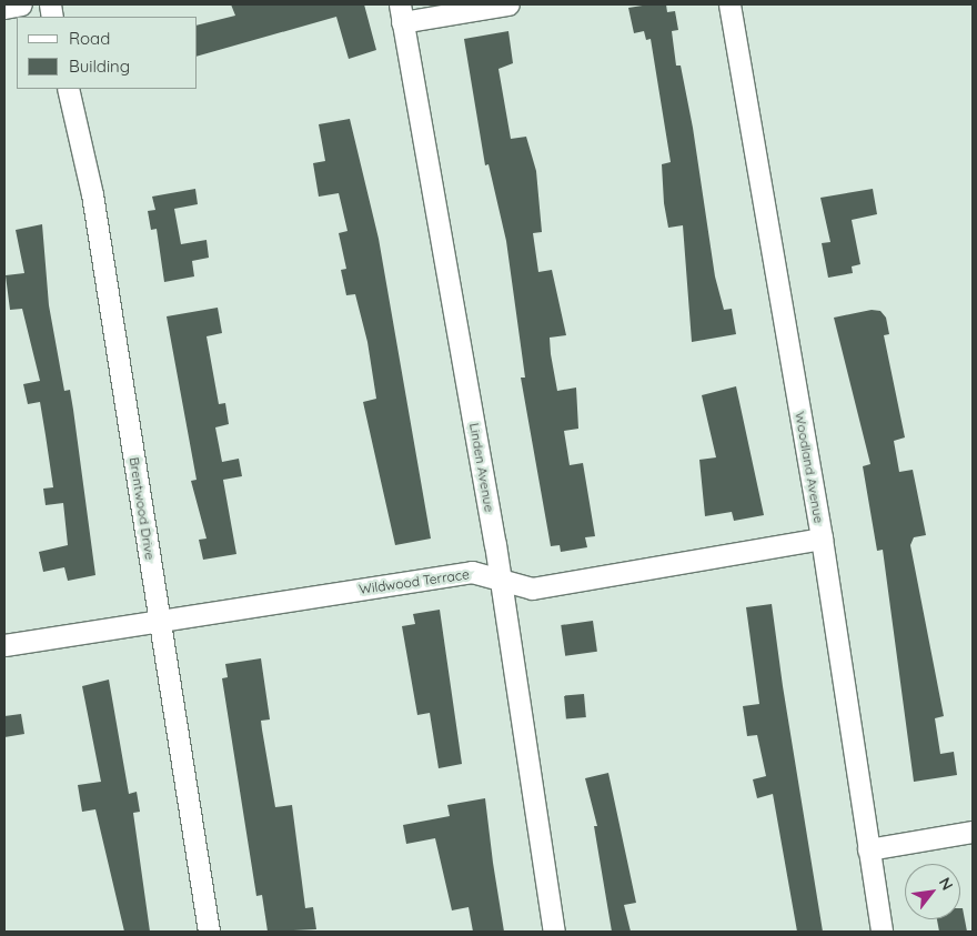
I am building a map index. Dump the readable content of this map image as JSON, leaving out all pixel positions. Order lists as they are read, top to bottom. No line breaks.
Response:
{"streets":{"street":["Linden Avenue","Woodland Avenue","Brentwood Drive","Wildwood Terrace"]},"crossings":[["Linden Avenue","Wildwood Terrace"],["Woodland Avenue","Wildwood Terrace"],["Brentwood Drive","Wildwood Terrace"]],"legend":["Road","Building"],"north":"top right"}
